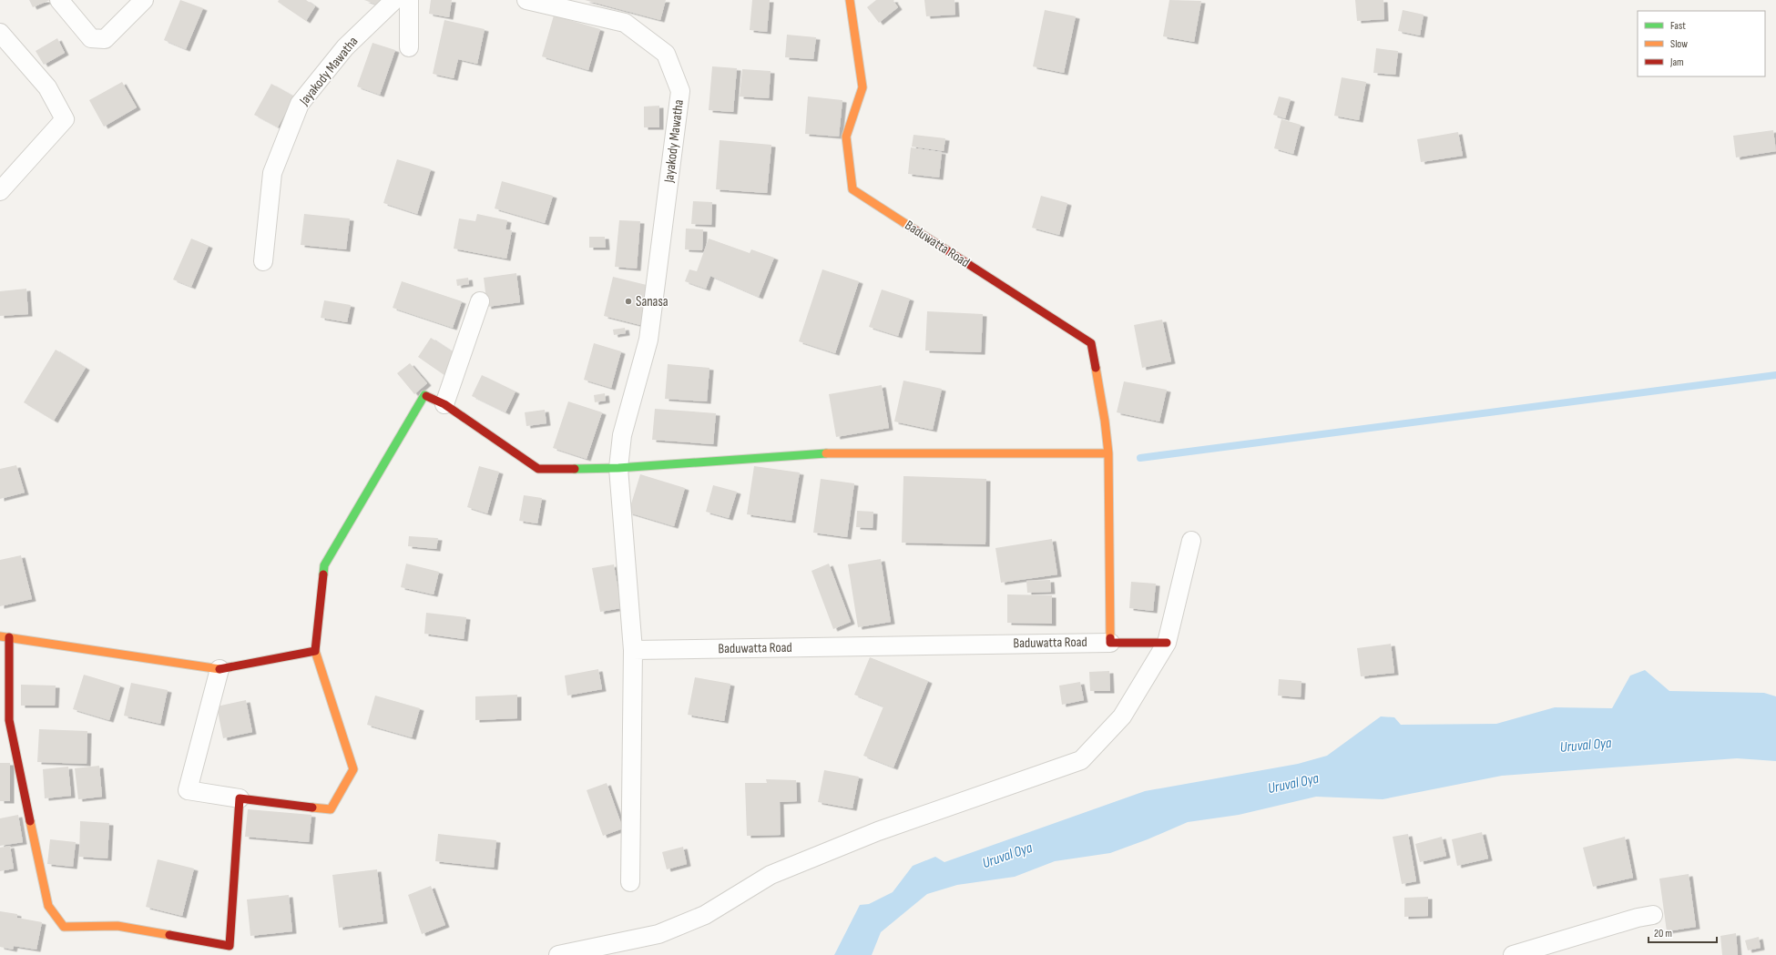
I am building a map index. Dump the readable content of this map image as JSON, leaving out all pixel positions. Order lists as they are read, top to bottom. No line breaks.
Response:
{"streets":{"street":["Jayakody Mawatha","Baduwatta Road"]},"crossings":[["Jayakody Mawatha","Baduwatta Road"]],"water":["Uruval Oya"],"places":["Sanasa"],"legend":["Fast","Slow","Jam"],"scale_bar":"20 m"}
